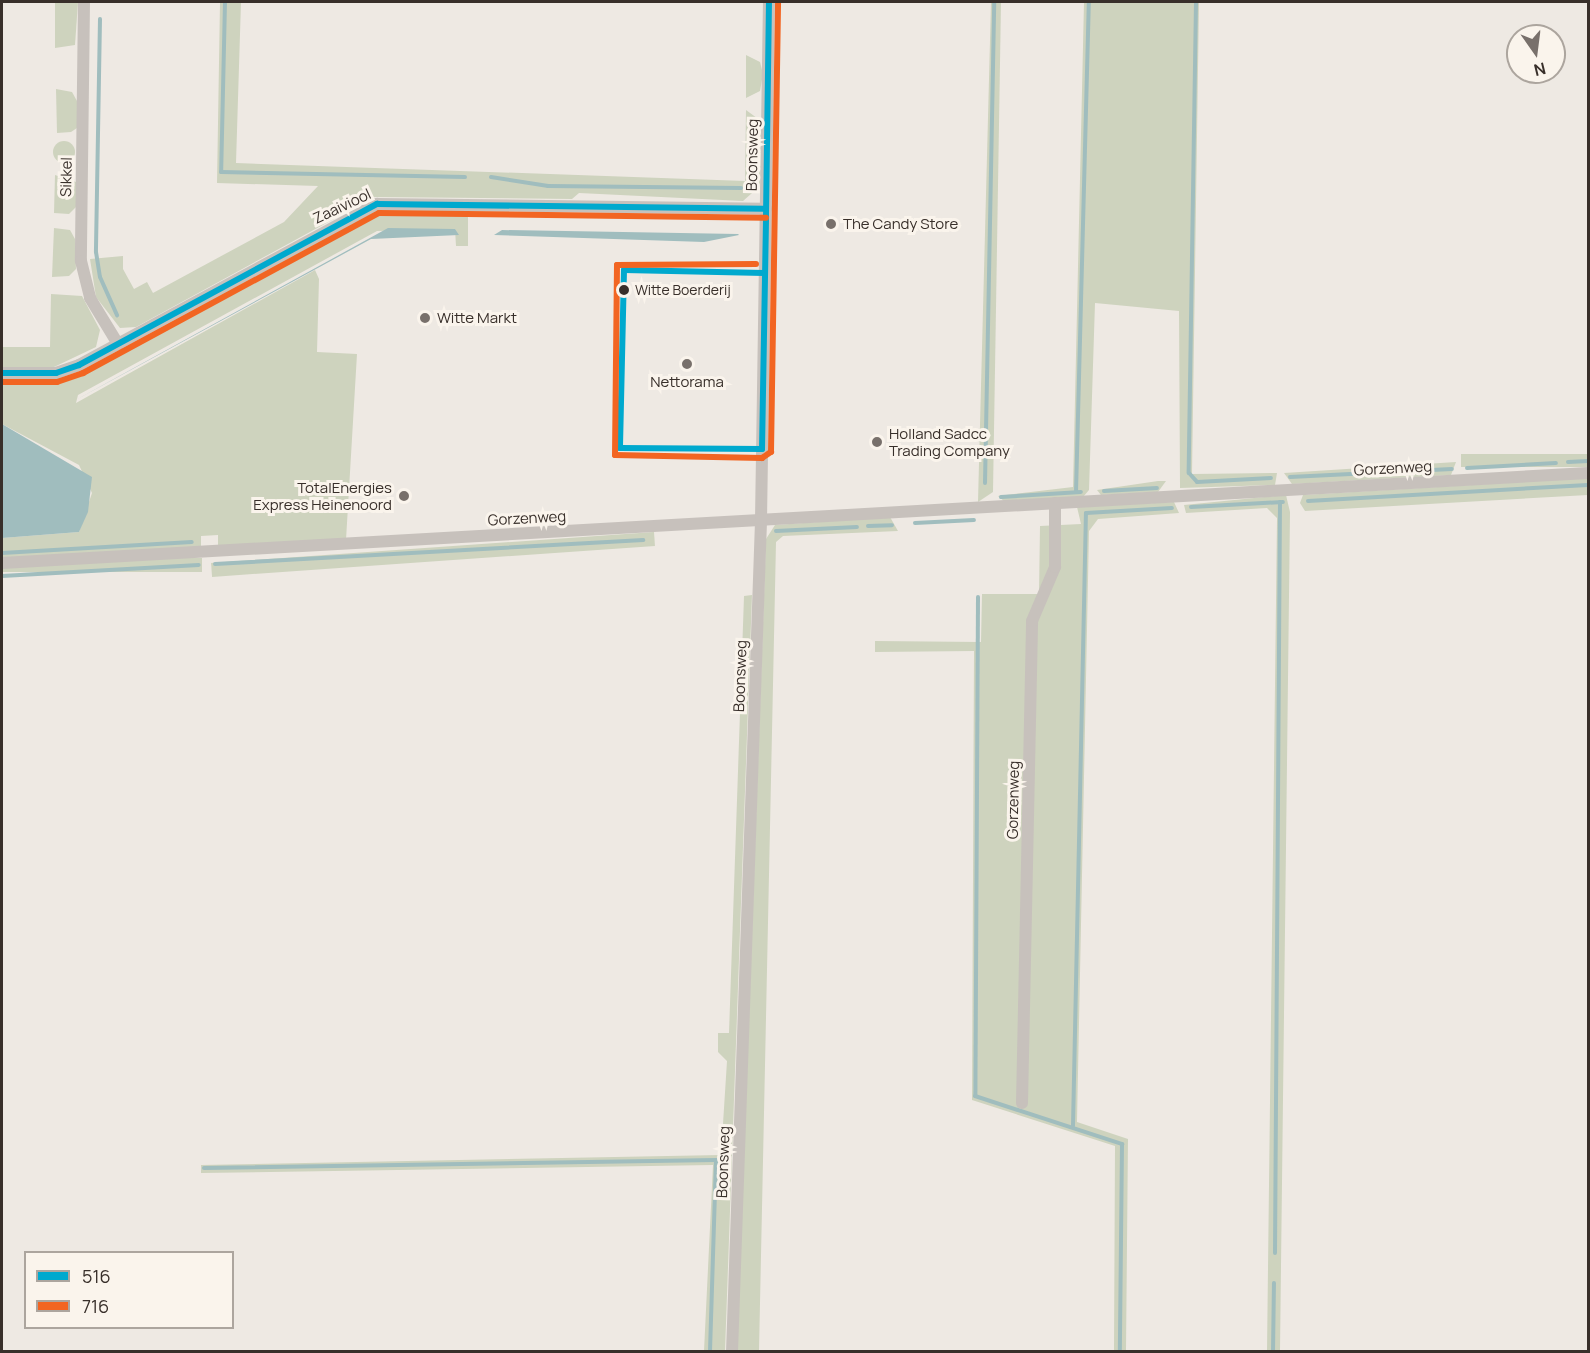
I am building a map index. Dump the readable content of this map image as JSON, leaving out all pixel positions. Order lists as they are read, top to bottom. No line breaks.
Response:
{"streets":{"street":["Boonsweg","Sikkel","Zaaiviool","Gorzenweg"]},"crossings":[["Boonsweg","Zaaiviool"],["Boonsweg","Gorzenweg"],["Sikkel","Zaaiviool"]],"places":["The Candy Store","Witte Boerderij","Witte Markt","Nettorama","Holland Sadcc Trading Company","TotalEnergies Express Heinenoord"],"lines":["transit line 516","transit line 716"],"legend":["516","716"],"north":"bottom"}
